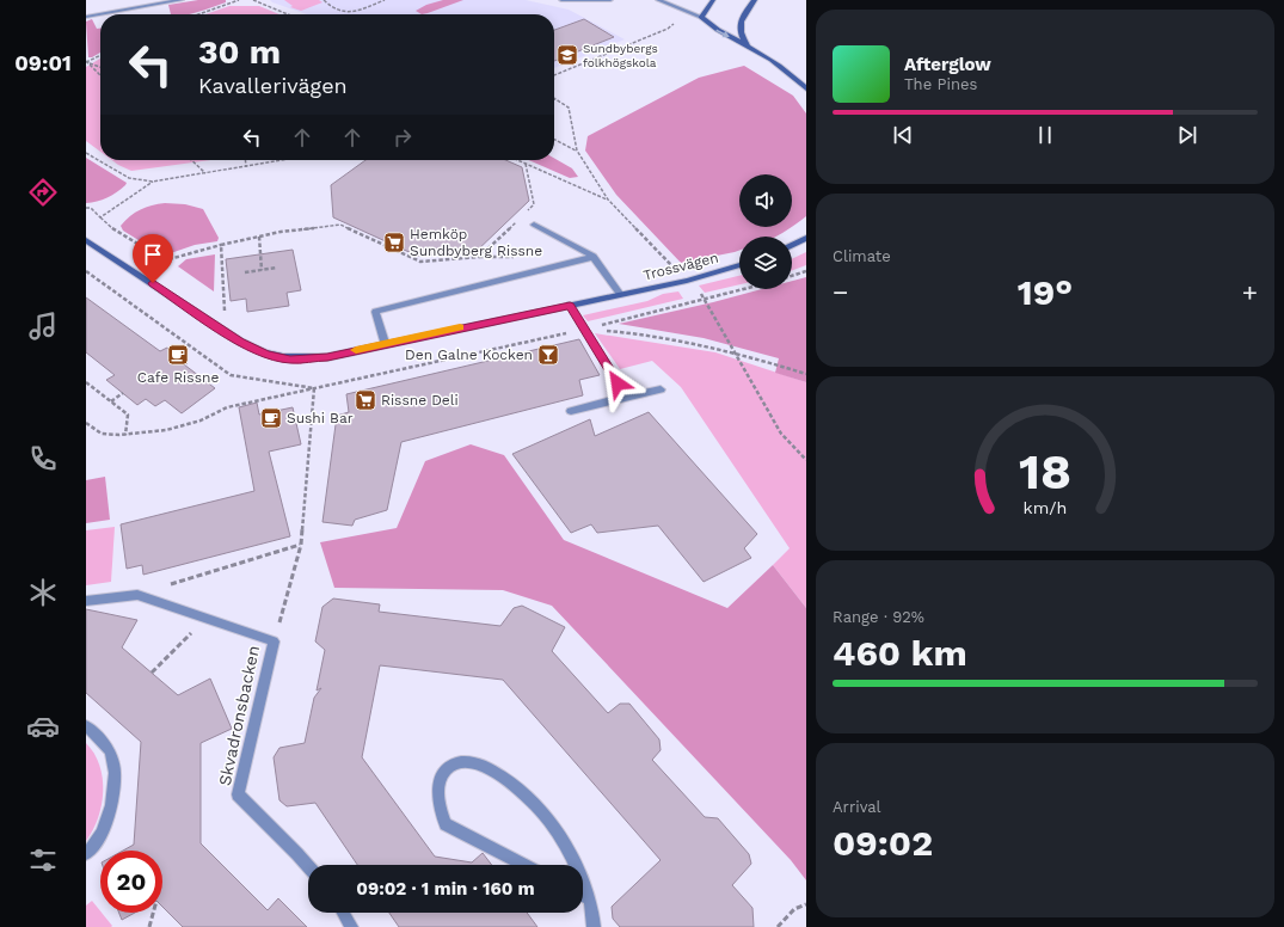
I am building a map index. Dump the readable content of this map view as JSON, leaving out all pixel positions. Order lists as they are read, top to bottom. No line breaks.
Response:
{"streets":{"street":["Trossvägen","Skvadronsbacken"]},"places":{"school or university":["Sundbybergs folkhögskola"],"supermarket":["Hemköp Sundbyberg Rissne","Rissne Deli"],"cafe":["Cafe Rissne","Sushi Bar"],"bar":["Den Galne Kocken"]},"page":{"tabs":"09:01","turn":["30 m","Kavallerivägen"],"song":["Afterglow","The Pines"],"tile":["Climate",["Range · 92%","460 km"],["Arrival","09:02"]],"heat":["−","19°","+"],"limit":"20","trip":"09:02 · 1 min · 160 m","gauge":["18","km/h"]}}
